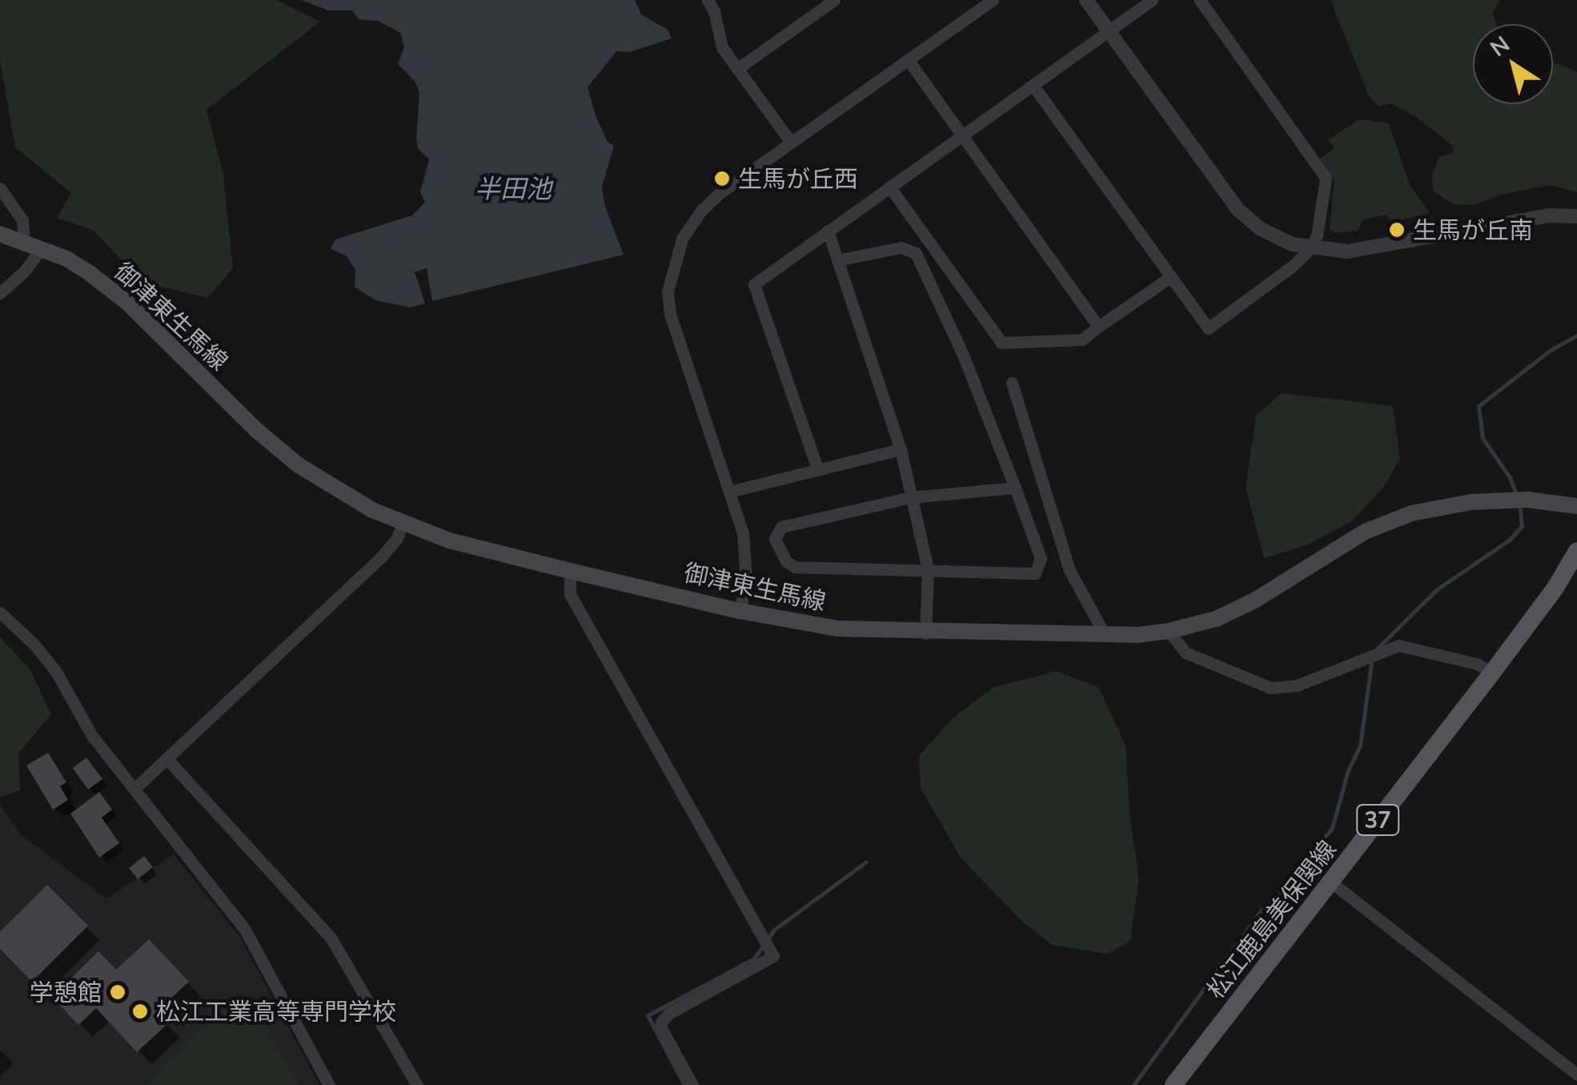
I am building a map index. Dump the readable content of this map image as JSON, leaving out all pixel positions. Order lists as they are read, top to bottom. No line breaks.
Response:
{"streets":{"main road":["御津東生馬線","37","松江鹿島美保関線"]},"water":["半田池"],"places":["生馬が丘西","生馬が丘南","学憩館","松江工業高等専門学校"],"north":"top left"}
